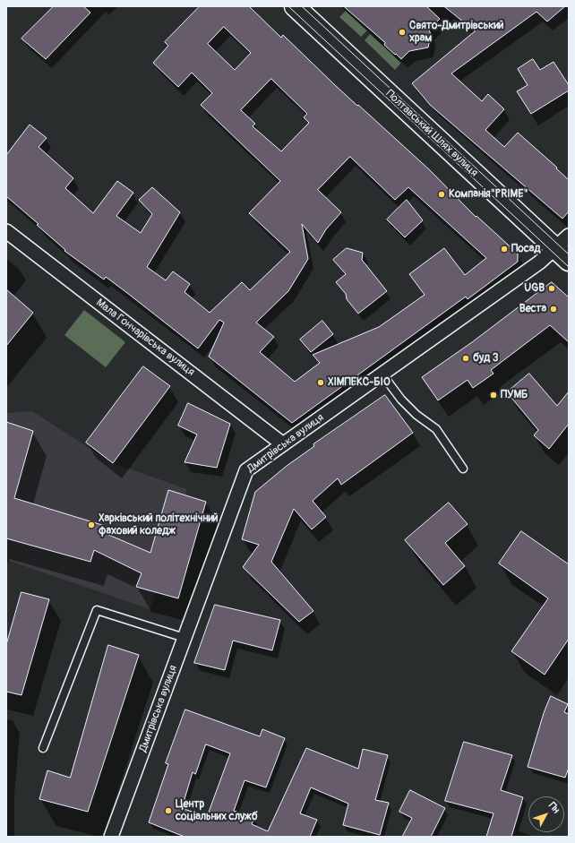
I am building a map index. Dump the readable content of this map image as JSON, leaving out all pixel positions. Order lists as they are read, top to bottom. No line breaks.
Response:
{"streets":{"main road":["Полтавський Шлях вулиця"],"street":["Мала Гончарівська вулиця","Дмитрівська вулиця"]},"crossings":[["Полтавський Шлях вулиця","Дмитрівська вулиця"],["Мала Гончарівська вулиця","Дмитрівська вулиця"]],"places":["Свято-Дмитрівський храм","Компанія\"PRIME\"","Посад","UGB","Веста","буд 3","ХІМПЕКС-БІО","ПУМБ","Харківський політехнічний фаховий коледж","Центр соціальних служб"],"north":"top right"}
